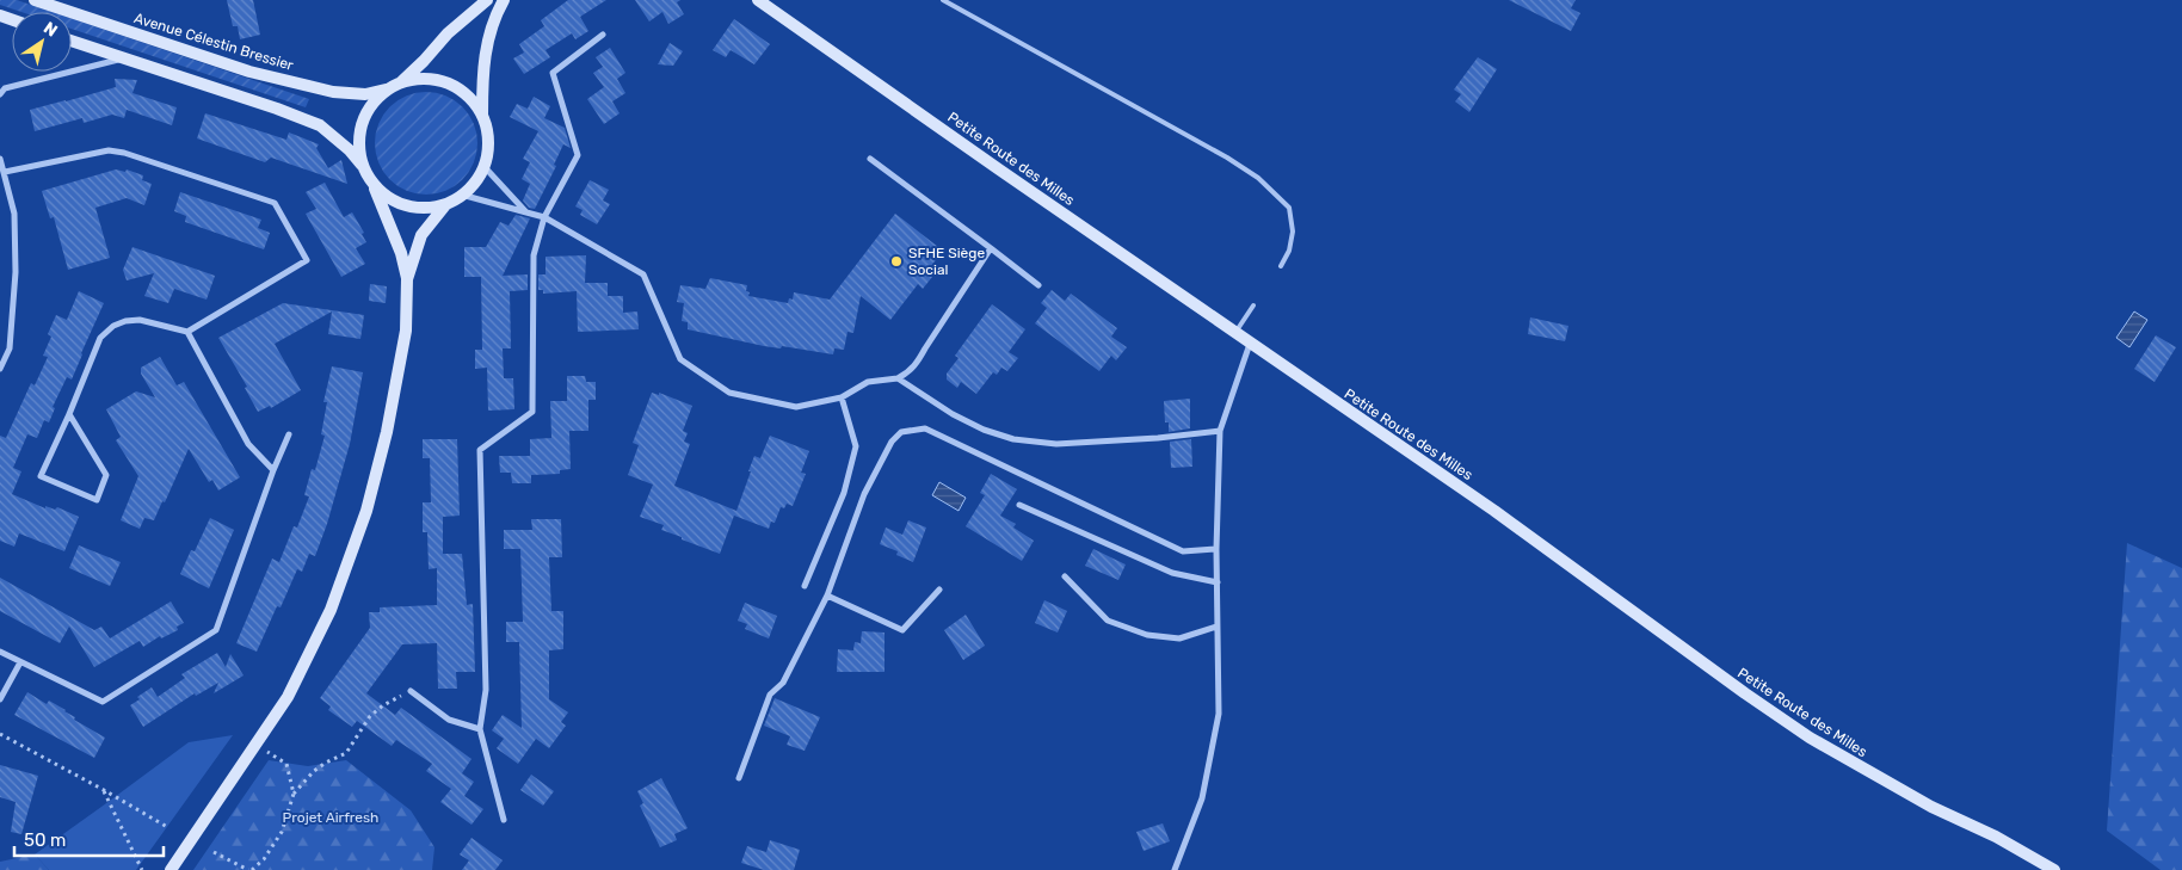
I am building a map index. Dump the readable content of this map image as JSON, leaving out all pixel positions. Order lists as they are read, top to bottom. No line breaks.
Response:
{"streets":{"main road":["Avenue Célestin Bressier","Petite Route des Milles"]},"parks":["Projet Airfresh"],"places":["SFHE Siège Social"],"scale_bar":"50 m","north":"top right"}
